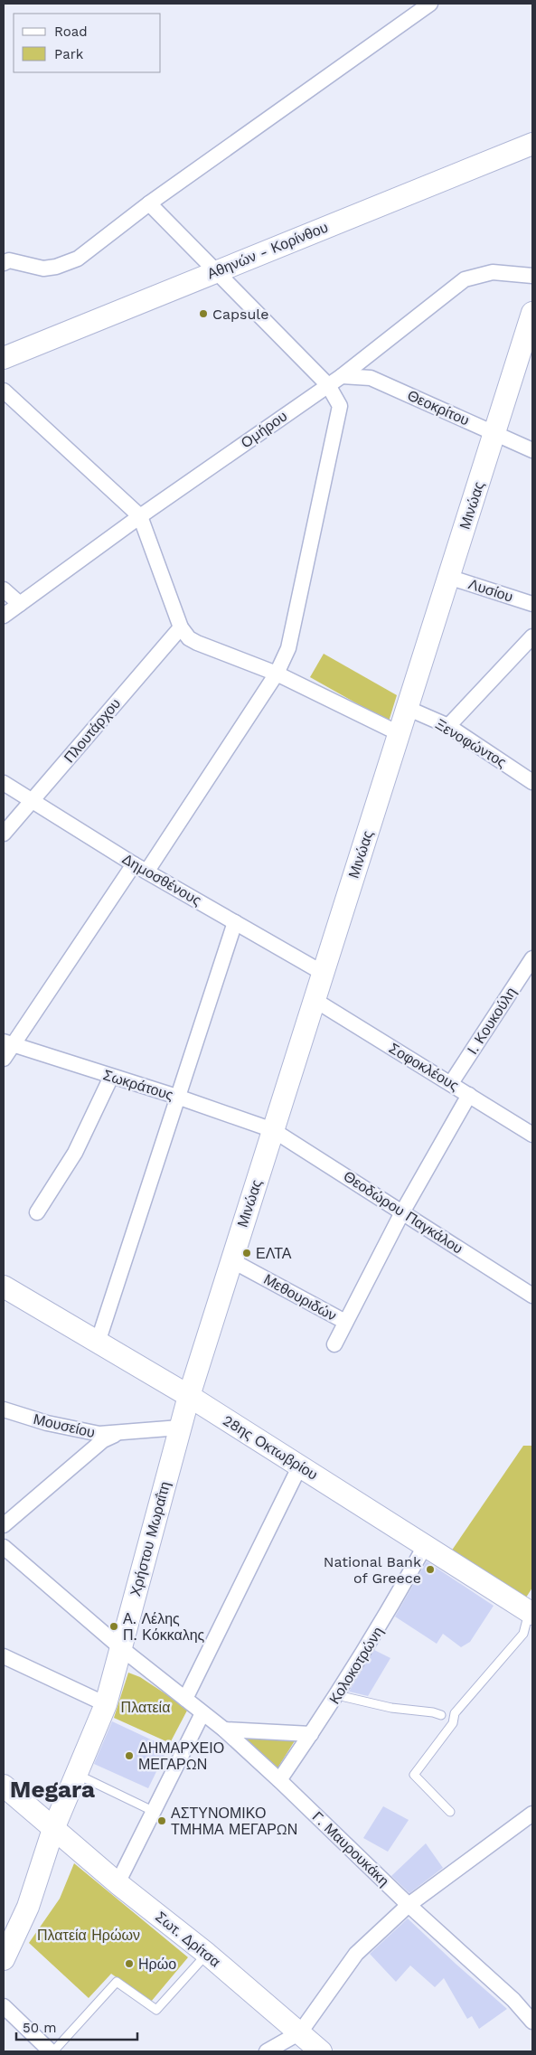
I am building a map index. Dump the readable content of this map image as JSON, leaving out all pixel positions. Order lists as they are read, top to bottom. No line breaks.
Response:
{"streets":{"main road":["Αθηνών - Κορίνθου","Μινώας","28ης Οκτωβρίου","Χρήστου Μωραΐτη","Σωτ. Δρίτσα"],"street":["Θεοκρίτου","Ομήρου","Λυσίου","Πλουτάρχου","Ξενοφώντος","Δημοσθένους","Ι. Κουκούλη","Σοφοκλέους","Σωκράτους","Θεοδώρου Παγκάλου","Μεθουριδών","Μουσείου","Κολοκοτρώνη","Γ. Μαυρουκάκη"]},"crossings":[["Θεοκρίτου","Ομήρου"],["Θεοκρίτου","Μινώας"],["Μινώας","Λυσίου"],["Μινώας","Ξενοφώντος"],["Μινώας","Δημοσθένους"],["Μινώας","Σοφοκλέους"],["Μινώας","Σωκράτους"],["Μινώας","Θεοδώρου Παγκάλου"],["Μινώας","Μεθουριδών"],["Μινώας","28ης Οκτωβρίου"],["Μινώας","Χρήστου Μωραΐτη"],["Πλουτάρχου","Δημοσθένους"],["Ι. Κουκούλη","Σοφοκλέους"],["Σωκράτους","Θεοδώρου Παγκάλου"],["Μουσείου","Χρήστου Μωραΐτη"],["28ης Οκτωβρίου","Χρήστου Μωραΐτη"],["28ης Οκτωβρίου","Κολοκοτρώνη"],["Χρήστου Μωραΐτη","Γ. Μαυρουκάκη"],["Χρήστου Μωραΐτη","Σωτ. Δρίτσα"],["Κολοκοτρώνη","Γ. Μαυρουκάκη"]],"districts":["Megara"],"parks":["Πλατεία","Πλατεία Ηρώων"],"places":["Capsule","ΕΛΤΑ","National Bank of Greece","Α. Λέλης Π. Κόκκαλης","ΔΗΜΑΡΧΕΙΟ ΜΕΓΑΡΩΝ","ΑΣΤΥΝΟΜΙΚΟ ΤΜΗΜΑ ΜΕΓΑΡΩΝ","Ηρώο"],"legend":["Road","Park"],"scale_bar":"50 m"}
